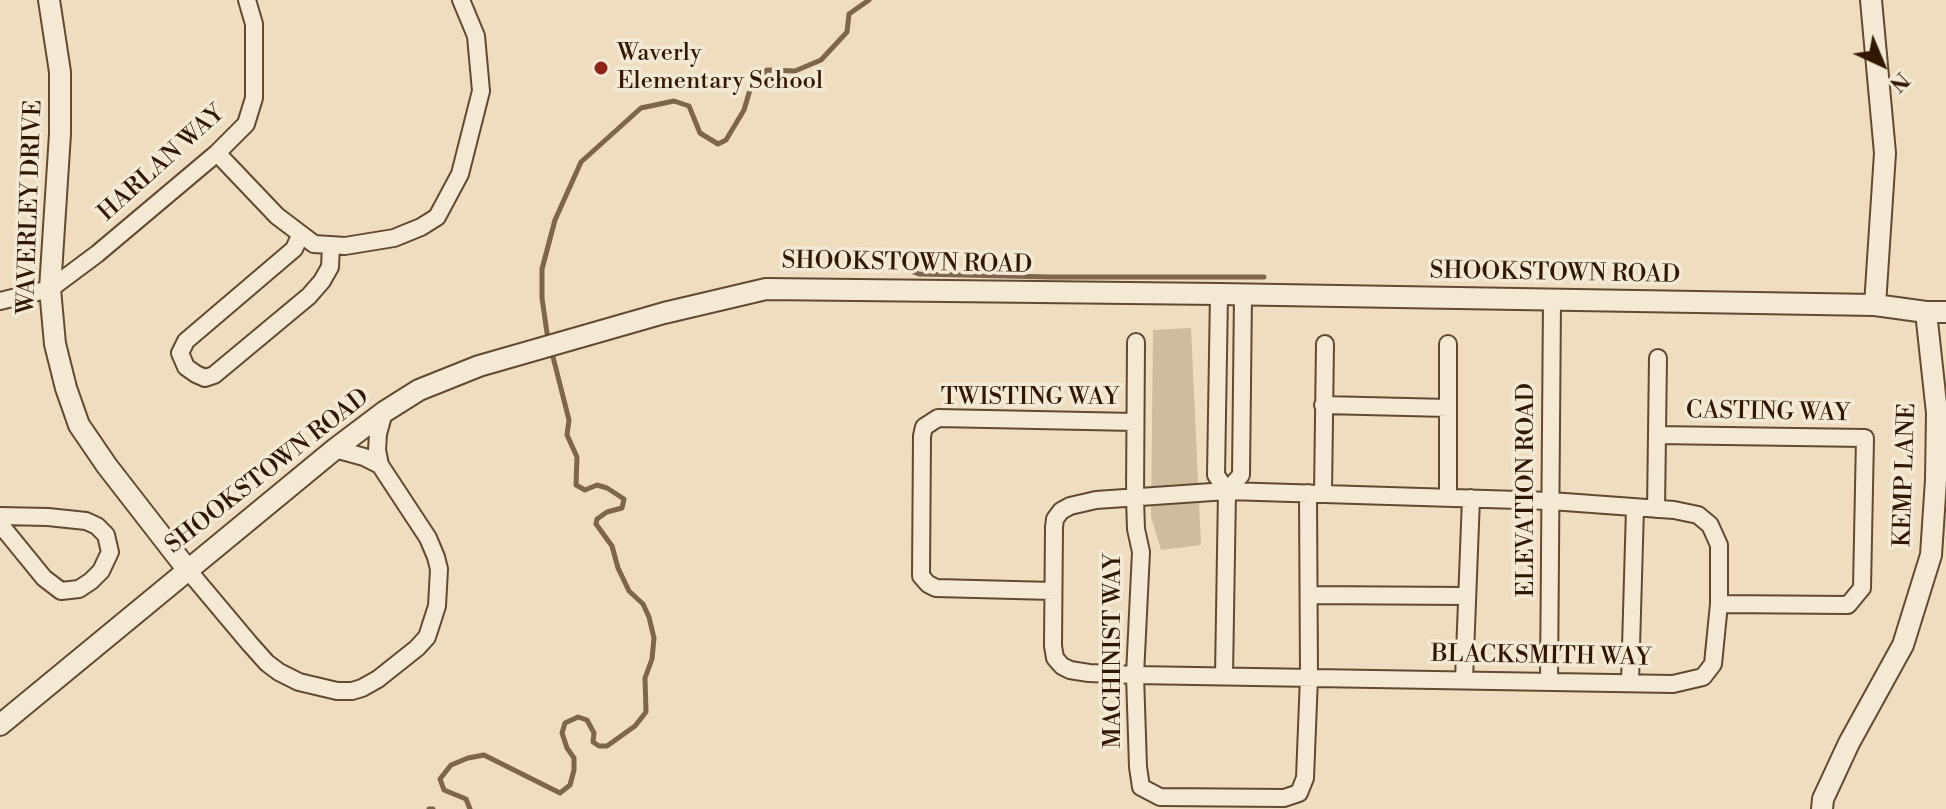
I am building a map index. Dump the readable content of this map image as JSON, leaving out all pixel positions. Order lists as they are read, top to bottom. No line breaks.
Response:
{"streets":{"street":["HARLAN WAY","WAVERLEY DRIVE","SHOOKSTOWN ROAD","TWISTING WAY","CASTING WAY","KEMP LANE","ELEVATION ROAD","MACHINIST WAY","BLACKSMITH WAY"]},"crossings":[["HARLAN WAY","WAVERLEY DRIVE"],["WAVERLEY DRIVE","SHOOKSTOWN ROAD"],["SHOOKSTOWN ROAD","KEMP LANE"],["SHOOKSTOWN ROAD","ELEVATION ROAD"],["TWISTING WAY","MACHINIST WAY"],["TWISTING WAY","BLACKSMITH WAY"],["CASTING WAY","BLACKSMITH WAY"],["ELEVATION ROAD","BLACKSMITH WAY"],["MACHINIST WAY","BLACKSMITH WAY"]],"places":["Waverly Elementary School"],"north":"bottom right"}
